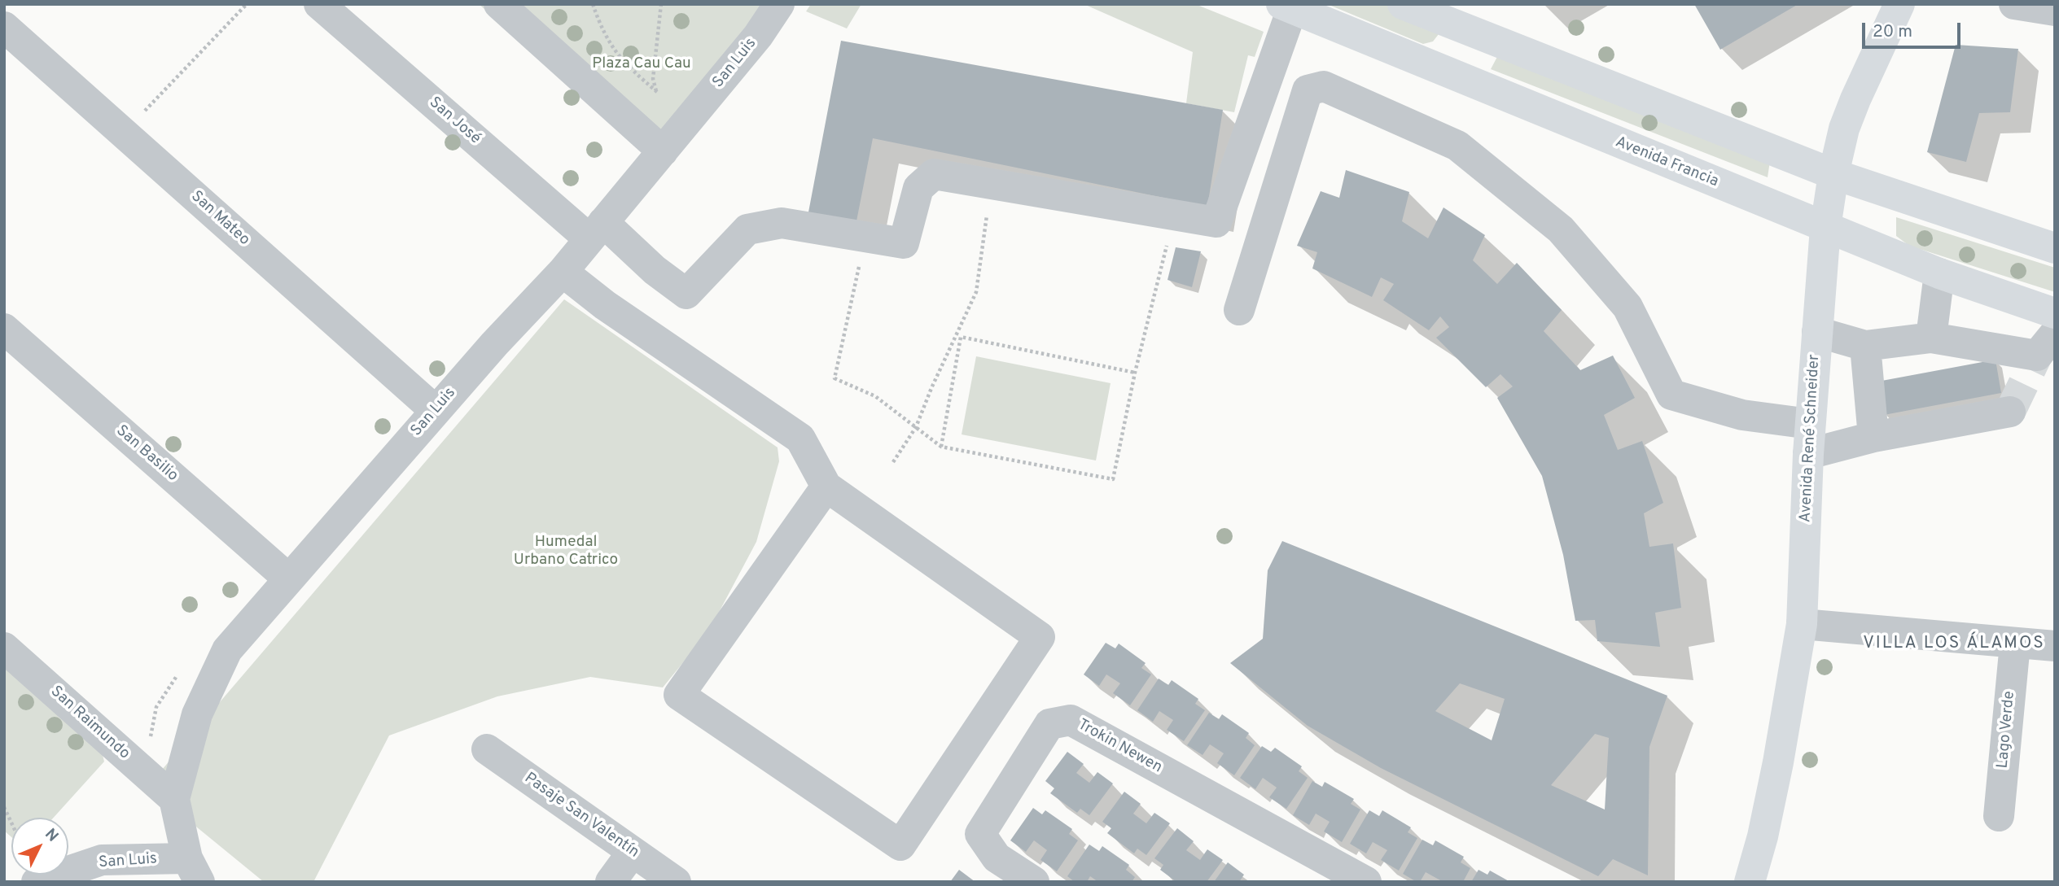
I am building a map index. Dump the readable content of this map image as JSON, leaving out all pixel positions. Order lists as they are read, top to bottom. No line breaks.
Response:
{"streets":{"main road":["Avenida Francia","Avenida René Schneider"],"street":["San Luis","San José","San Mateo","San Basilio","San Raimundo","Lago Verde","Trokin Newen","Pasaje San Valentín"]},"crossings":[["San Luis","San José"],["San Luis","San Mateo"],["San Luis","San Basilio"],["San Luis","San Raimundo"],["Avenida Francia","Avenida René Schneider"]],"districts":["VILLA LOS ÁLAMOS"],"parks":["Plaza Cau Cau","Humedal Urbano Catrico"],"scale_bar":"20 m","north":"top right"}
